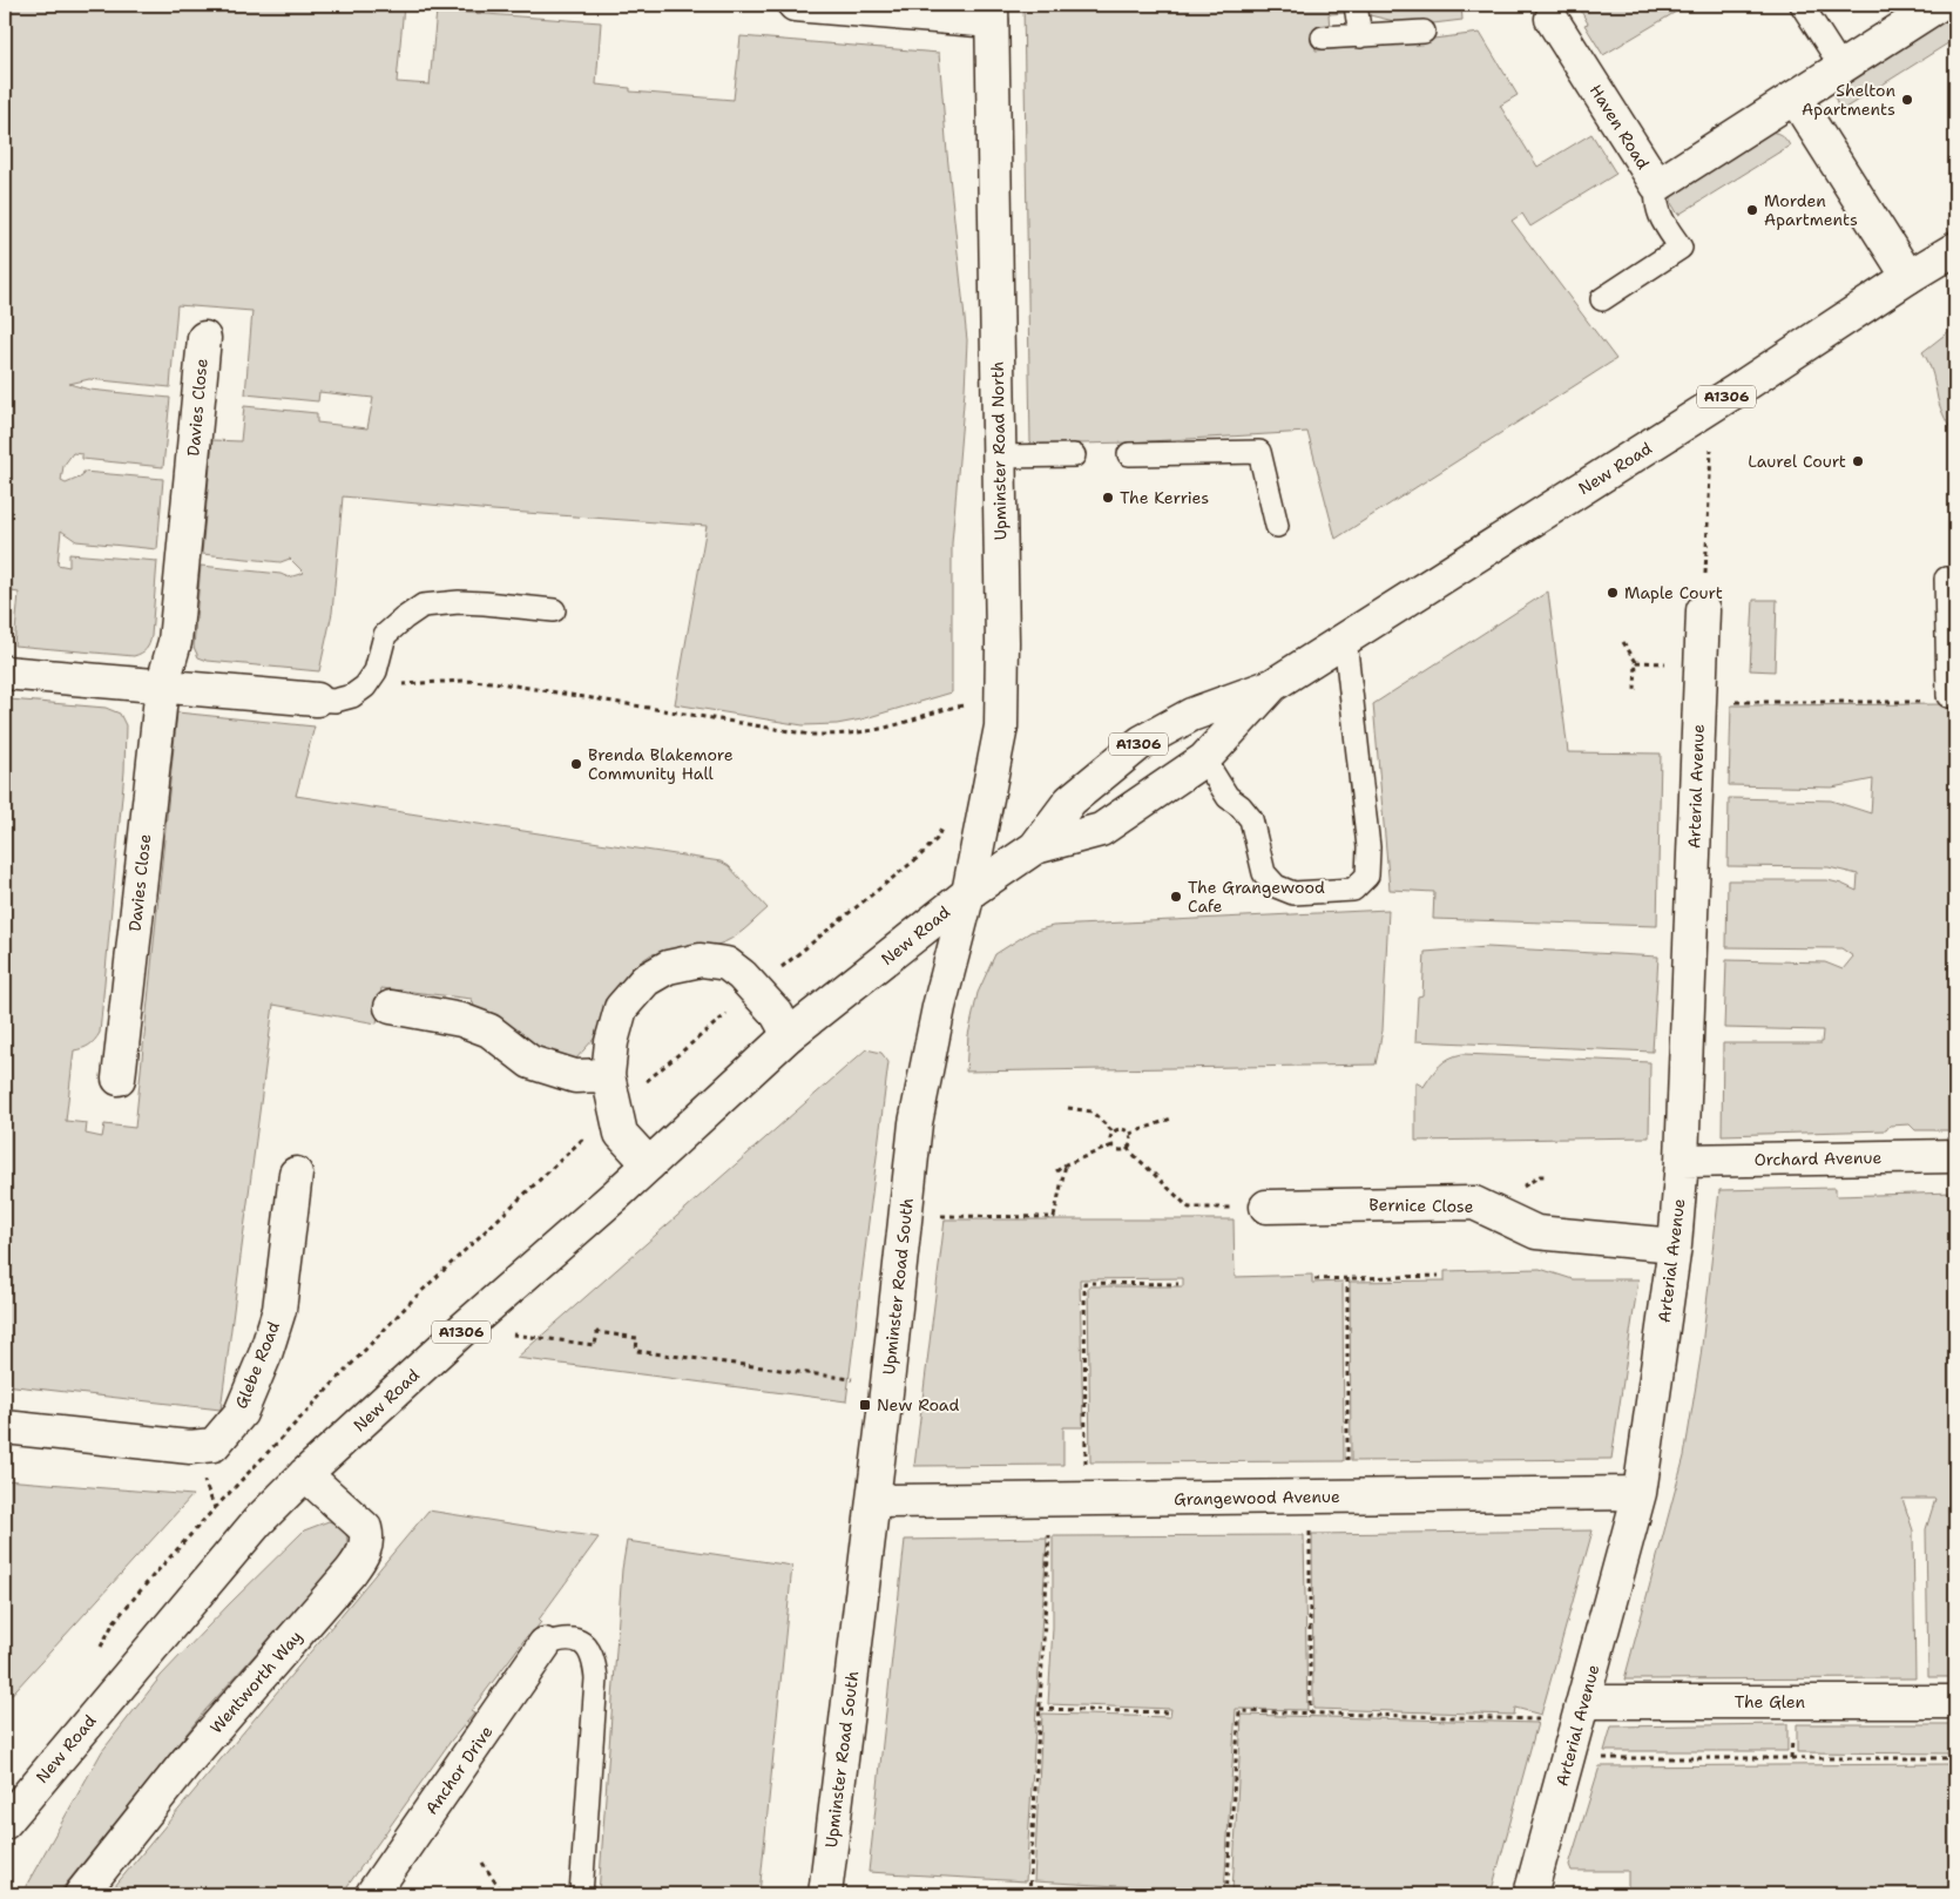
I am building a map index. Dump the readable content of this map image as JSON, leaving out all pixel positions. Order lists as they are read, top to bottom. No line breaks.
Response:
{"streets":{"street":["Haven Road","A1306","Davies Close","Upminster Road North","New Road","Arterial Avenue","Orchard Avenue","Bernice Close","Upminster Road South","Glebe Road","Grangewood Avenue","Wentworth Way","The Glen","Anchor Drive"]},"crossings":[["Upminster Road North","New Road"],["Upminster Road North","Upminster Road South"],["New Road","Upminster Road South"],["New Road","Wentworth Way"],["Arterial Avenue","Orchard Avenue"],["Arterial Avenue","Bernice Close"],["Arterial Avenue","Grangewood Avenue"],["Arterial Avenue","The Glen"],["Upminster Road South","Grangewood Avenue"]],"places":{"other":["Shelton Apartments","Morden Apartments","Laurel Court","The Kerries","Maple Court","Brenda Blakemore Community Hall","The Grangewood Cafe"],"transit":["New Road"]}}
